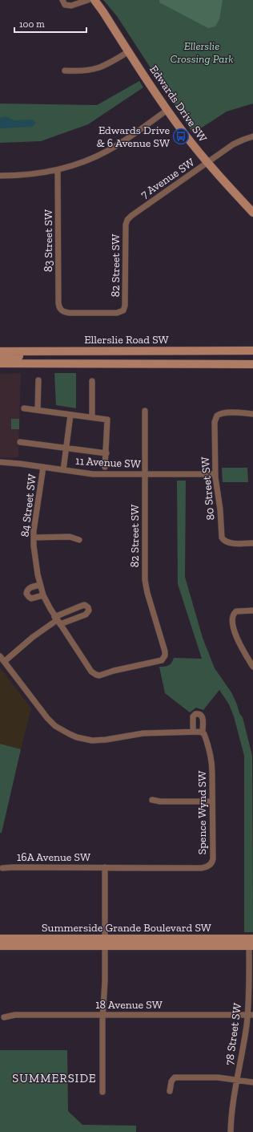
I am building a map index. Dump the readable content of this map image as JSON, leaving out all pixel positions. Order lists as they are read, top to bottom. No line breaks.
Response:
{"streets":{"street":["Edwards Drive SW","7 Avenue SW","83 Street SW","82 Street SW","Ellerslie Road SW","11 Avenue SW","80 Street SW","84 Street SW","Spence Wynd SW","16A Avenue SW","Summerside Grande Boulevard SW","18 Avenue SW","78 Street SW"]},"crossings":[["Edwards Drive SW","7 Avenue SW"],["7 Avenue SW","82 Street SW"],["83 Street SW","82 Street SW"],["82 Street SW","11 Avenue SW"],["82 Street SW","84 Street SW"],["11 Avenue SW","80 Street SW"],["11 Avenue SW","84 Street SW"],["Spence Wynd SW","16A Avenue SW"],["Summerside Grande Boulevard SW","78 Street SW"],["18 Avenue SW","78 Street SW"]],"districts":["SUMMERSIDE"],"parks":["Ellerslie Crossing Park"],"places":{"bus stop":["Edwards Drive & 6 Avenue SW"]},"scale_bar":"100 m"}
